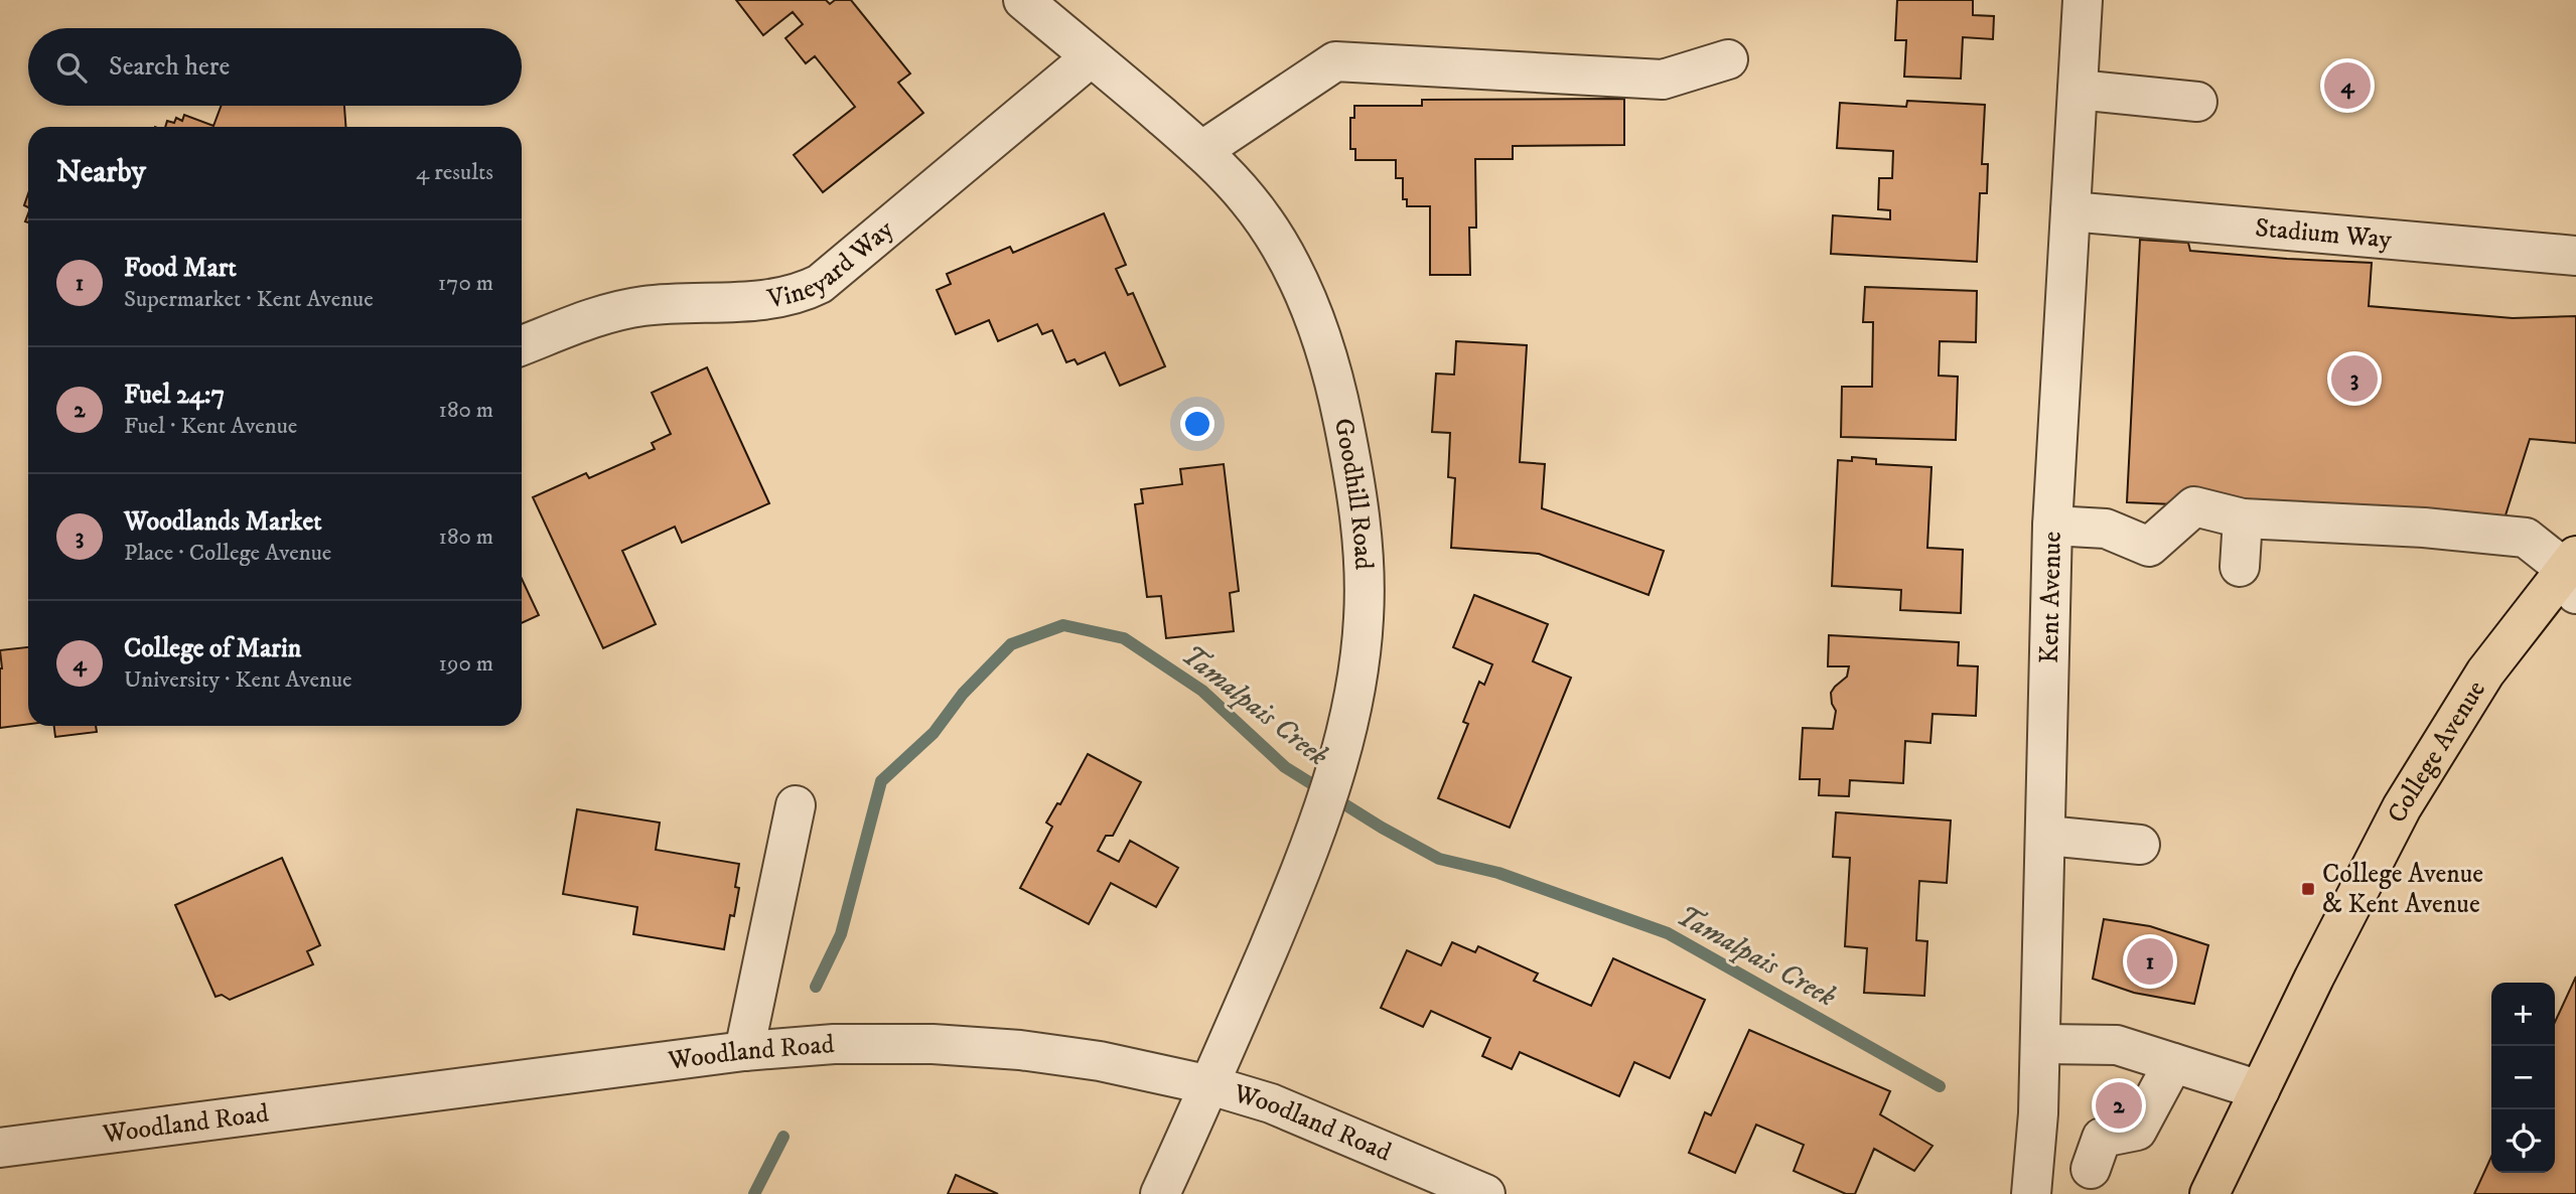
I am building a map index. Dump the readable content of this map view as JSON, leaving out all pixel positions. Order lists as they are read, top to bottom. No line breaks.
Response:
{"streets":{"main road":["College Avenue"],"street":["Stadium Way","Vineyard Way","Goodhill Road","Kent Avenue","Woodland Road"]},"crossings":[["Stadium Way","Kent Avenue"],["Vineyard Way","Goodhill Road"],["Goodhill Road","Woodland Road"]],"water":["Tamalpais Creek"],"places":{"transit":["College Avenue & Kent Avenue"]},"page":{"search":"Search here","pins":["4","3","1","2"],"heading":["Nearby","4 results"],"list":[{"mark":"1","name":"Food Mart","note":"Supermarket · Kent Avenue","value":"170 m"},{"mark":"2","name":"Fuel 24:7","note":"Fuel · Kent Avenue","value":"180 m"},{"mark":"3","name":"Woodlands Market","note":"Place · College Avenue","value":"180 m"},{"mark":"4","name":"College of Marin","note":"University · Kent Avenue","value":"190 m"}],"map_buttons":["+","−"]}}
